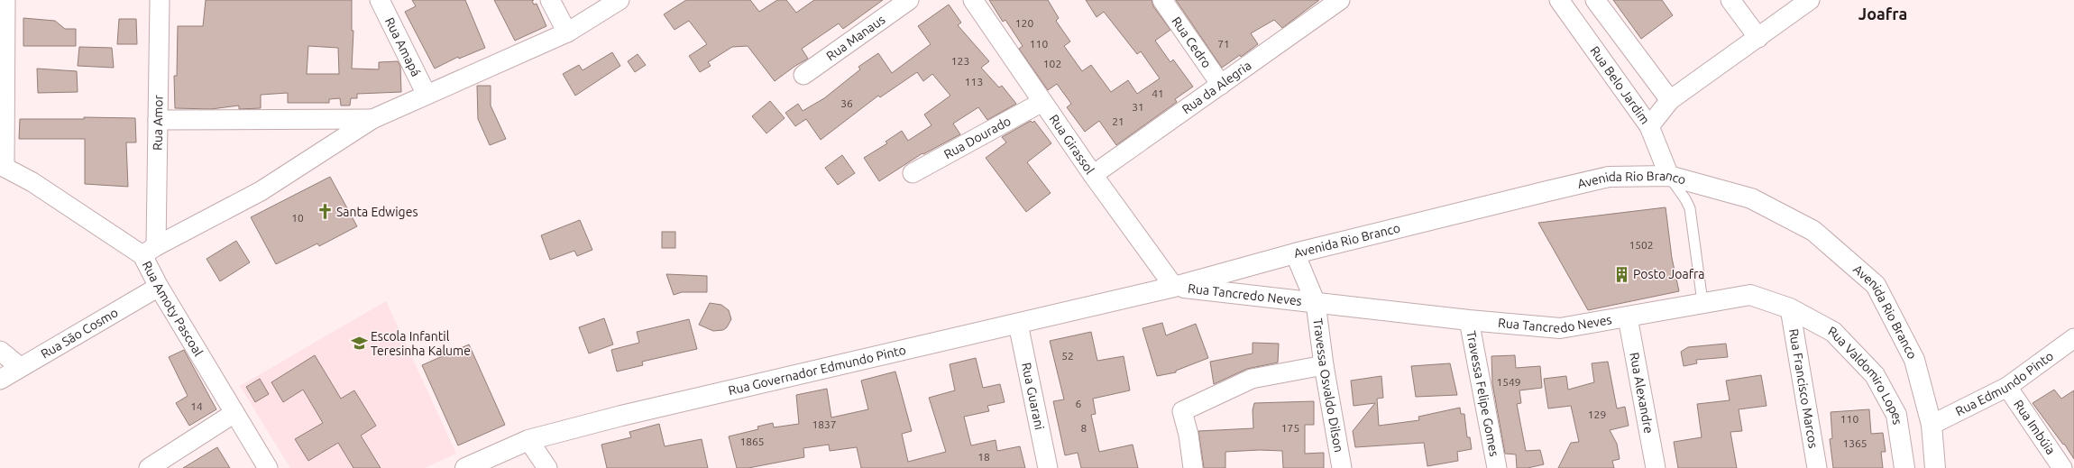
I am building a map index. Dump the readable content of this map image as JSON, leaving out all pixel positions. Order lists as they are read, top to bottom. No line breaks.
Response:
{"streets":{"street":["Rua Manaus","Rua Cedro","Rua Amapá","Rua Belo Jardim","Rua da Alegria","Rua Amor","Rua Dourado","Rua Girassol","Avenida Rio Branco","Rua Tancredo Neves","Rua Amoty Pascoal","Rua São Cosmo","Rua Governador Edmundo Pinto","Rua Valdomiro Lopes","Rua Edmundo Pinto","Travessa Osvaldo Dilson","Rua Francisco Marcos","Rua Alexandre","Travessa Felipe Gomes","Rua Guarani","Rua Imbúia"]},"crossings":[["Rua Cedro","Rua da Alegria"],["Rua Belo Jardim","Avenida Rio Branco"],["Rua da Alegria","Rua Girassol"],["Rua Amor","Rua Amoty Pascoal"],["Rua Dourado","Rua Girassol"],["Rua Girassol","Avenida Rio Branco"],["Rua Girassol","Rua Tancredo Neves"],["Rua Girassol","Rua Governador Edmundo Pinto"],["Avenida Rio Branco","Rua Tancredo Neves"],["Avenida Rio Branco","Rua Governador Edmundo Pinto"],["Avenida Rio Branco","Rua Edmundo Pinto"],["Rua Tancredo Neves","Rua Governador Edmundo Pinto"],["Rua Tancredo Neves","Rua Valdomiro Lopes"],["Rua Tancredo Neves","Travessa Osvaldo Dilson"],["Rua Tancredo Neves","Rua Francisco Marcos"],["Rua Tancredo Neves","Rua Alexandre"],["Rua Tancredo Neves","Travessa Felipe Gomes"],["Rua Amoty Pascoal","Rua São Cosmo"],["Rua Governador Edmundo Pinto","Rua Guarani"],["Rua Valdomiro Lopes","Rua Francisco Marcos"],["Rua Edmundo Pinto","Rua Imbúia"]],"districts":["Joafra"],"places":{"church":["Santa Edwiges"],"building":["Posto Joafra"],"school or university":["Escola Infantil Teresinha Kalume"]},"house_numbers":["120","110","71","123","102","113","41","36","31","21","10","1502","52","1549","6","14","129","110","1837","8","175","1865","1365","18"]}
